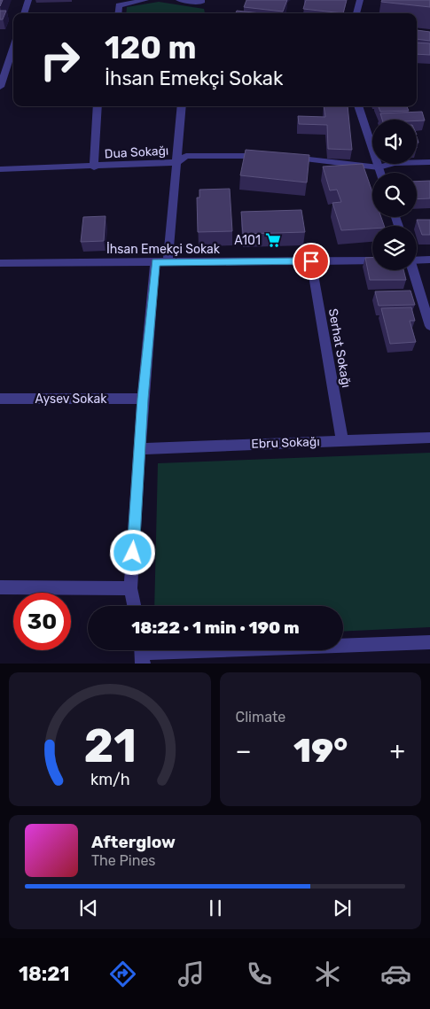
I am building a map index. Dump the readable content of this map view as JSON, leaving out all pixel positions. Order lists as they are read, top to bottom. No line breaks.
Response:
{"streets":{"street":["Dua Sokağı","İhsan Emekçi Sokak","Serhat Sokağı","Aysev Sokak","Ebru Sokağı"]},"crossings":[["İhsan Emekçi Sokak","Serhat Sokağı"],["Serhat Sokağı","Ebru Sokağı"]],"places":{"supermarket":["A101"]},"page":{"turn":["120 m","İhsan Emekçi Sokak"],"limit":"30","trip":"18:22 · 1 min · 190 m","tile":"Climate","heat":["−","19°","+"],"song":["Afterglow","The Pines"],"tabs":"18:21","gauge":["21","km/h"]}}
